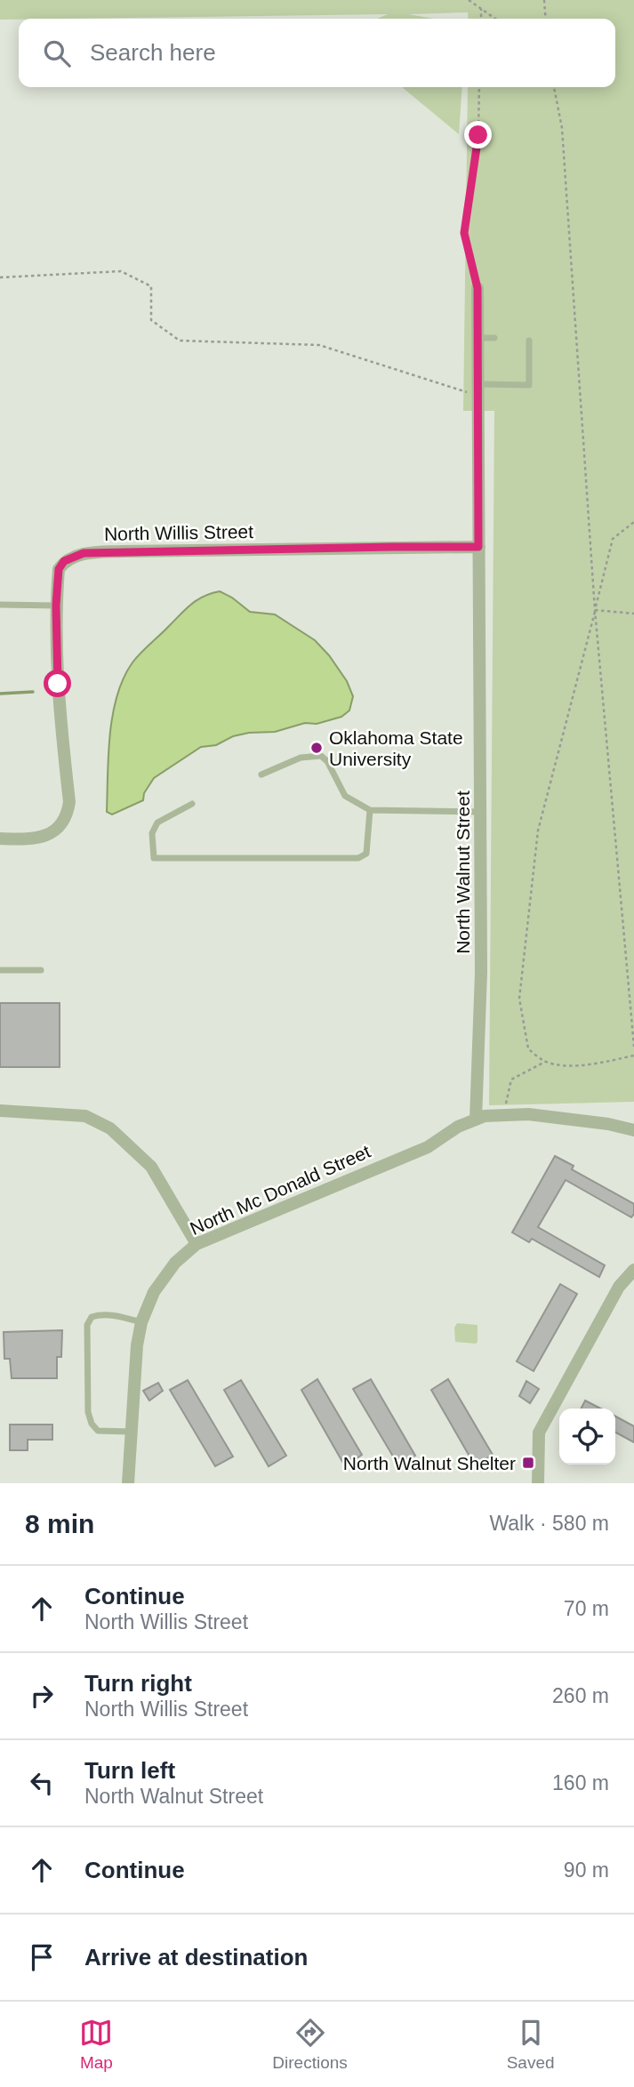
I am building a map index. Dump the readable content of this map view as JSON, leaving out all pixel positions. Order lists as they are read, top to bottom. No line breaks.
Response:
{"streets":{"street":["North Willis Street","North Walnut Street","North Mc Donald Street"]},"crossings":[["North Willis Street","North Walnut Street"],["North Walnut Street","North Mc Donald Street"]],"places":{"other":["Oklahoma State University"],"transit":["North Walnut Shelter"]},"page":{"search":"Search here","heading":["8 min","Walk · 580 m"],"list":[["Continue","North Willis Street","70 m"],["Turn right","North Willis Street","260 m"],["Turn left","North Walnut Street","160 m"],["Continue","90 m"],"Arrive at destination"],"nav":["Map","Directions","Saved"]}}
